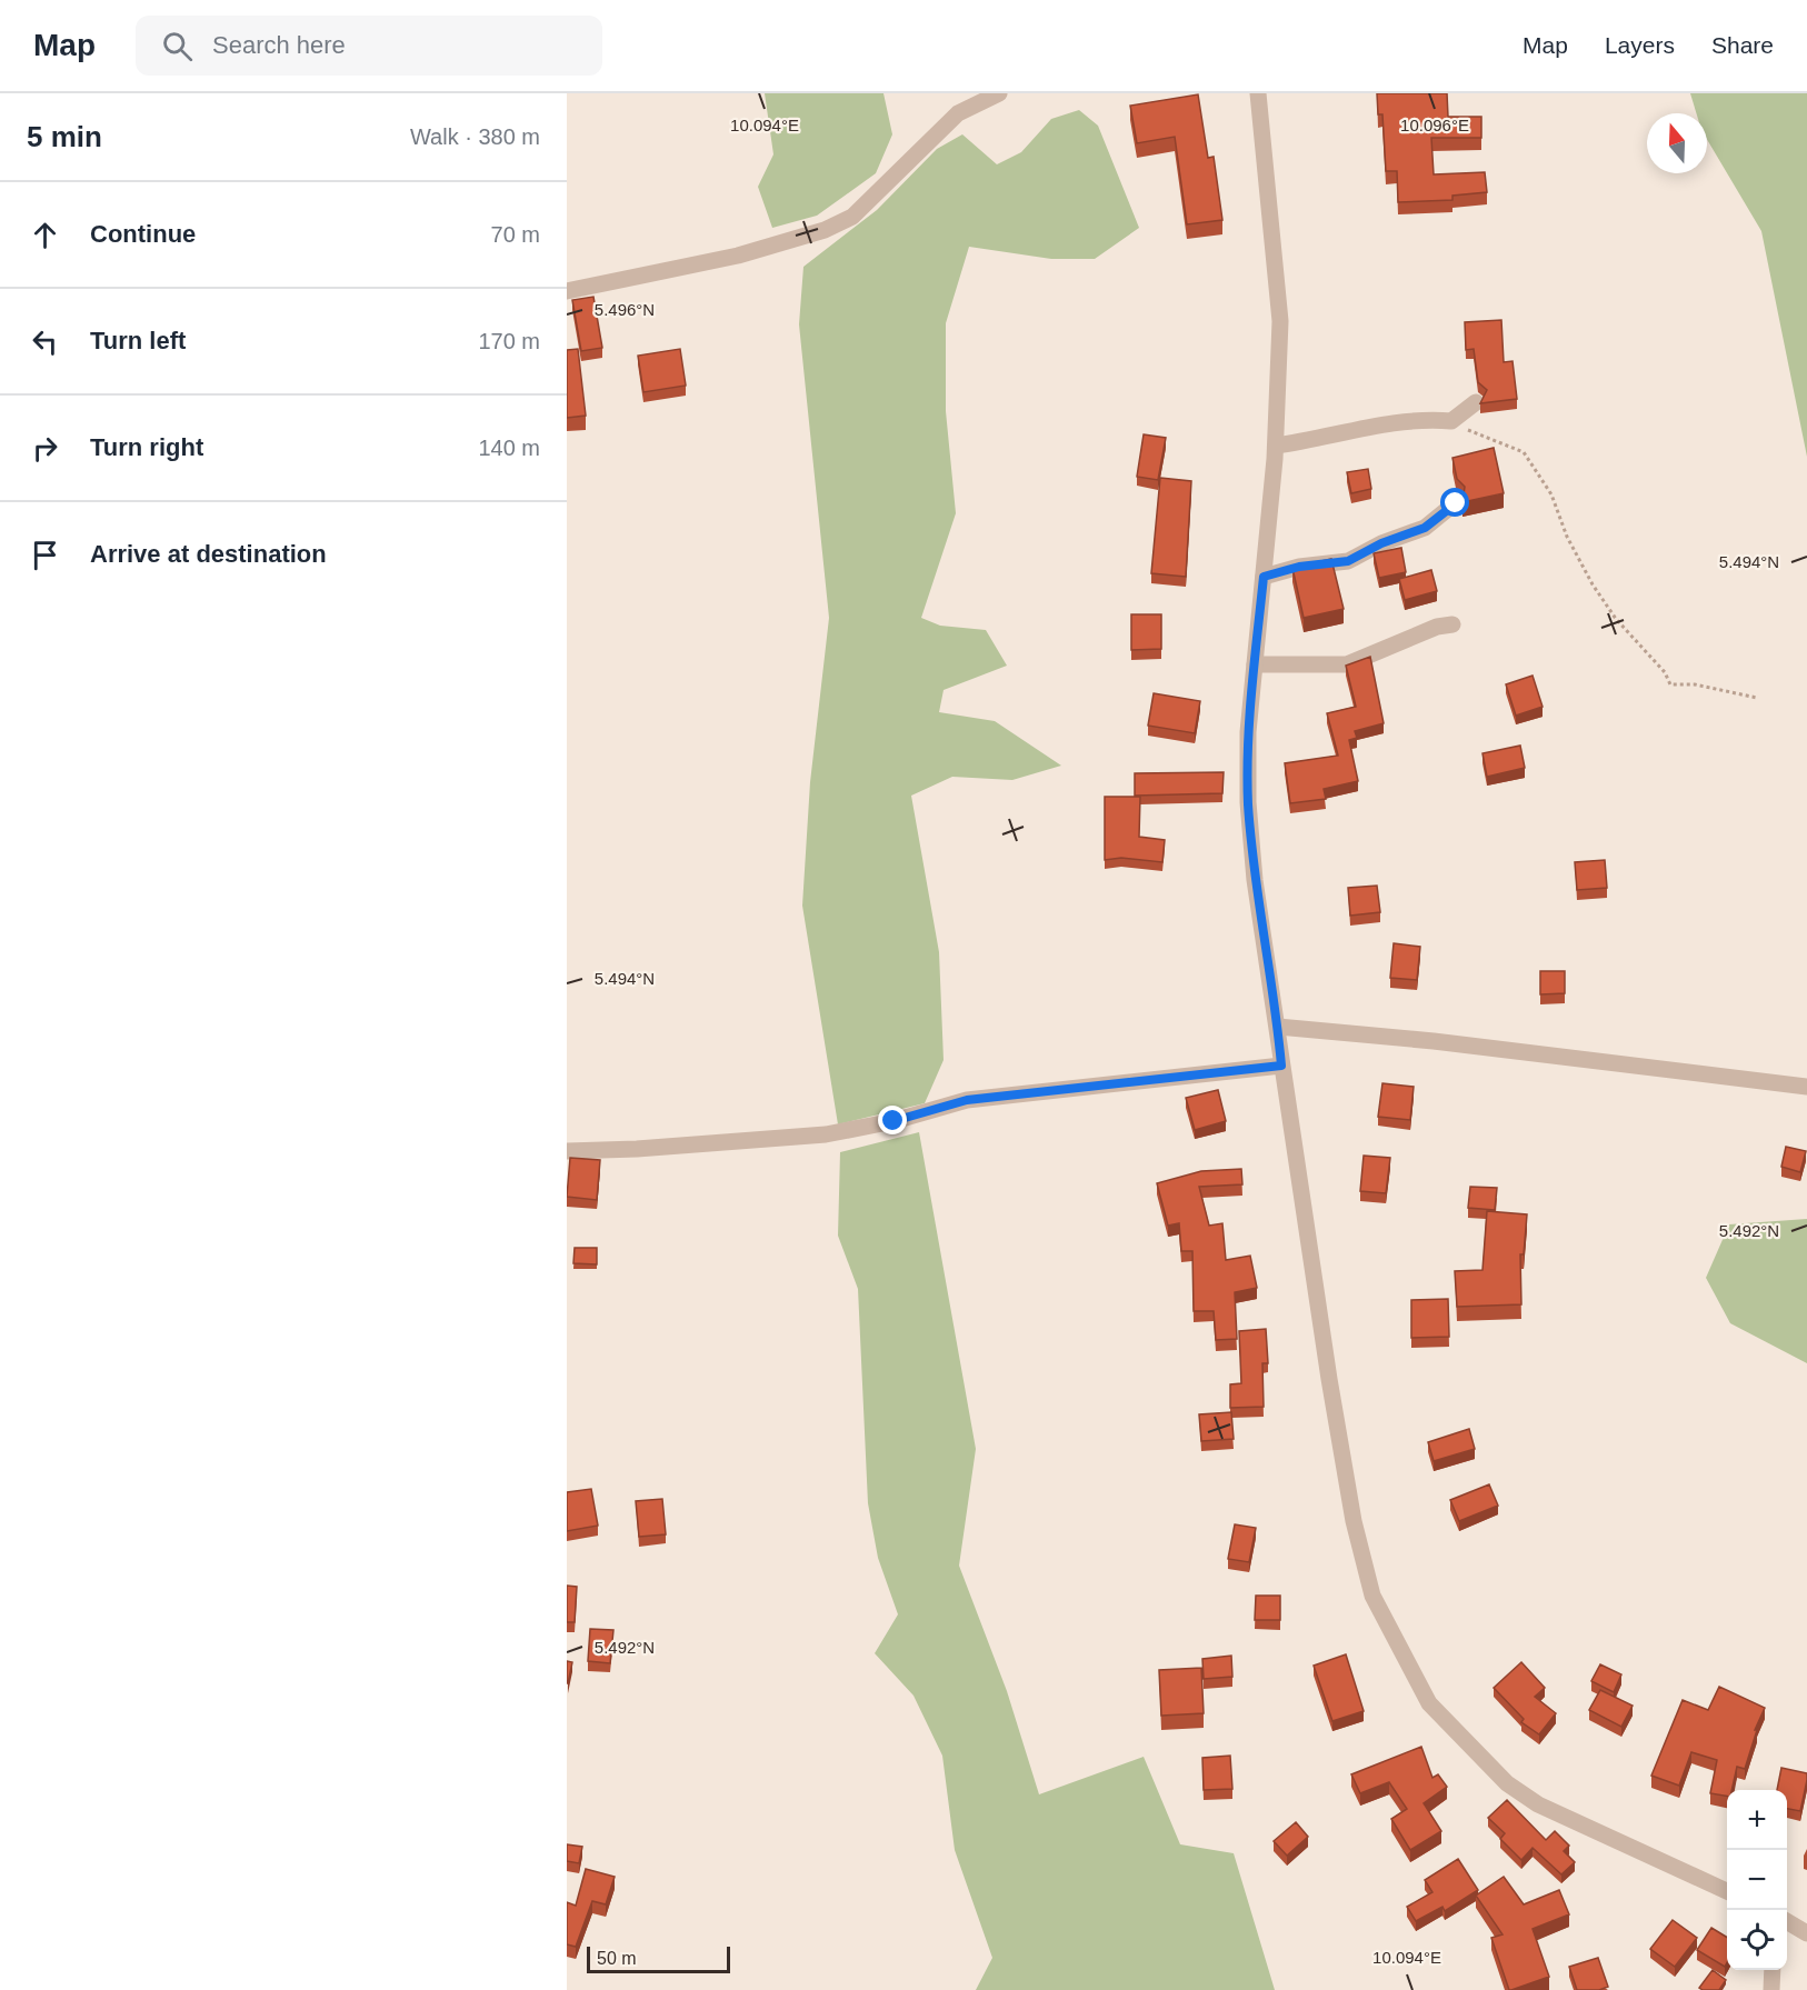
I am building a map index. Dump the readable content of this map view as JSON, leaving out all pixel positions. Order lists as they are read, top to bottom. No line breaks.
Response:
{"scale_bar":"50 m","north":"top","page":{"header":"Map","search":"Search here","nav":["Map","Layers","Share"],"heading":["5 min","Walk · 380 m"],"list":[["Continue","70 m"],["Turn left","170 m"],["Turn right","140 m"],"Arrive at destination"],"map_buttons":["+","−"],"scale":"50 m"},"coordinates":["10.094°E","10.096°E","5.496°N","5.494°N","5.492°N"]}
